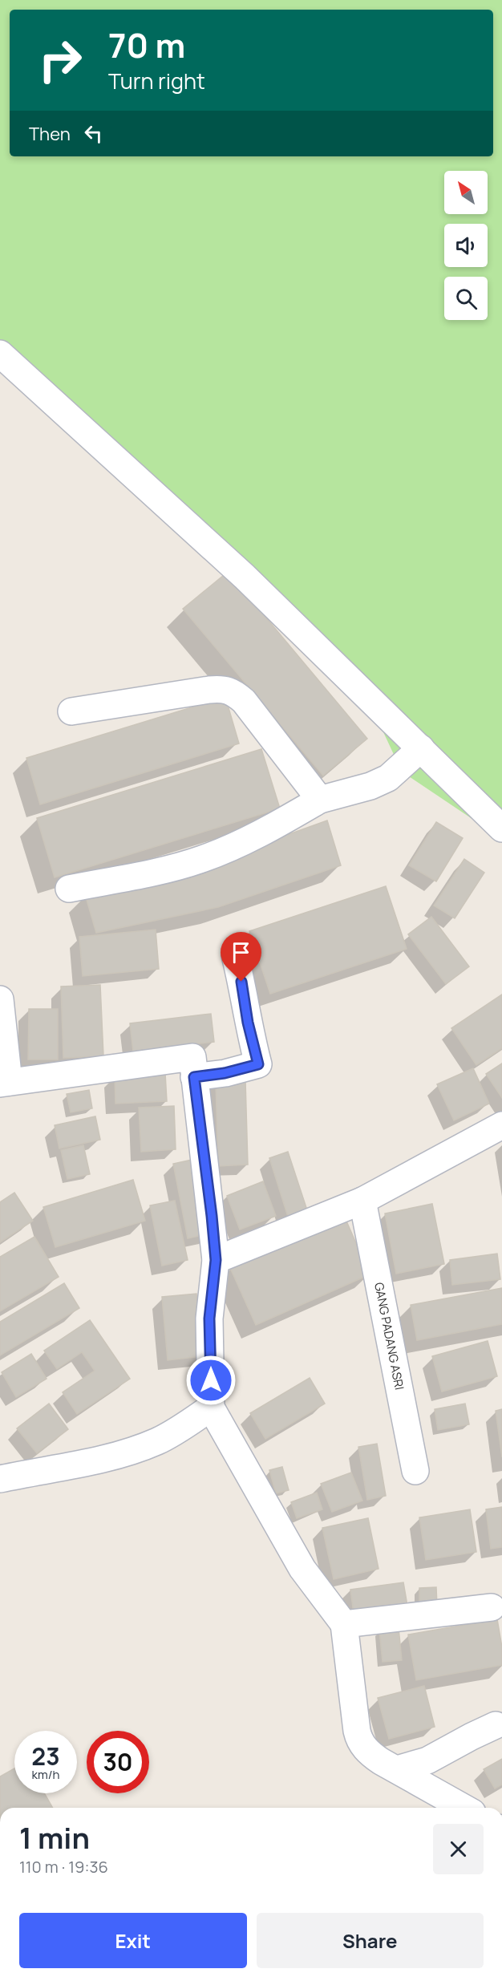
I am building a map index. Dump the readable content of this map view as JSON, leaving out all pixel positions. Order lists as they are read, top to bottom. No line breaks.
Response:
{"streets":{"street":["GANG PADANG ASRI"]},"north":"top left","page":{"turn":["70 m","Turn right"],"then":"Then","speed":"23 km/h","limit":"30","heading":["1 min","110 m · 19:36"],"buttons":["Exit","Share"]}}
